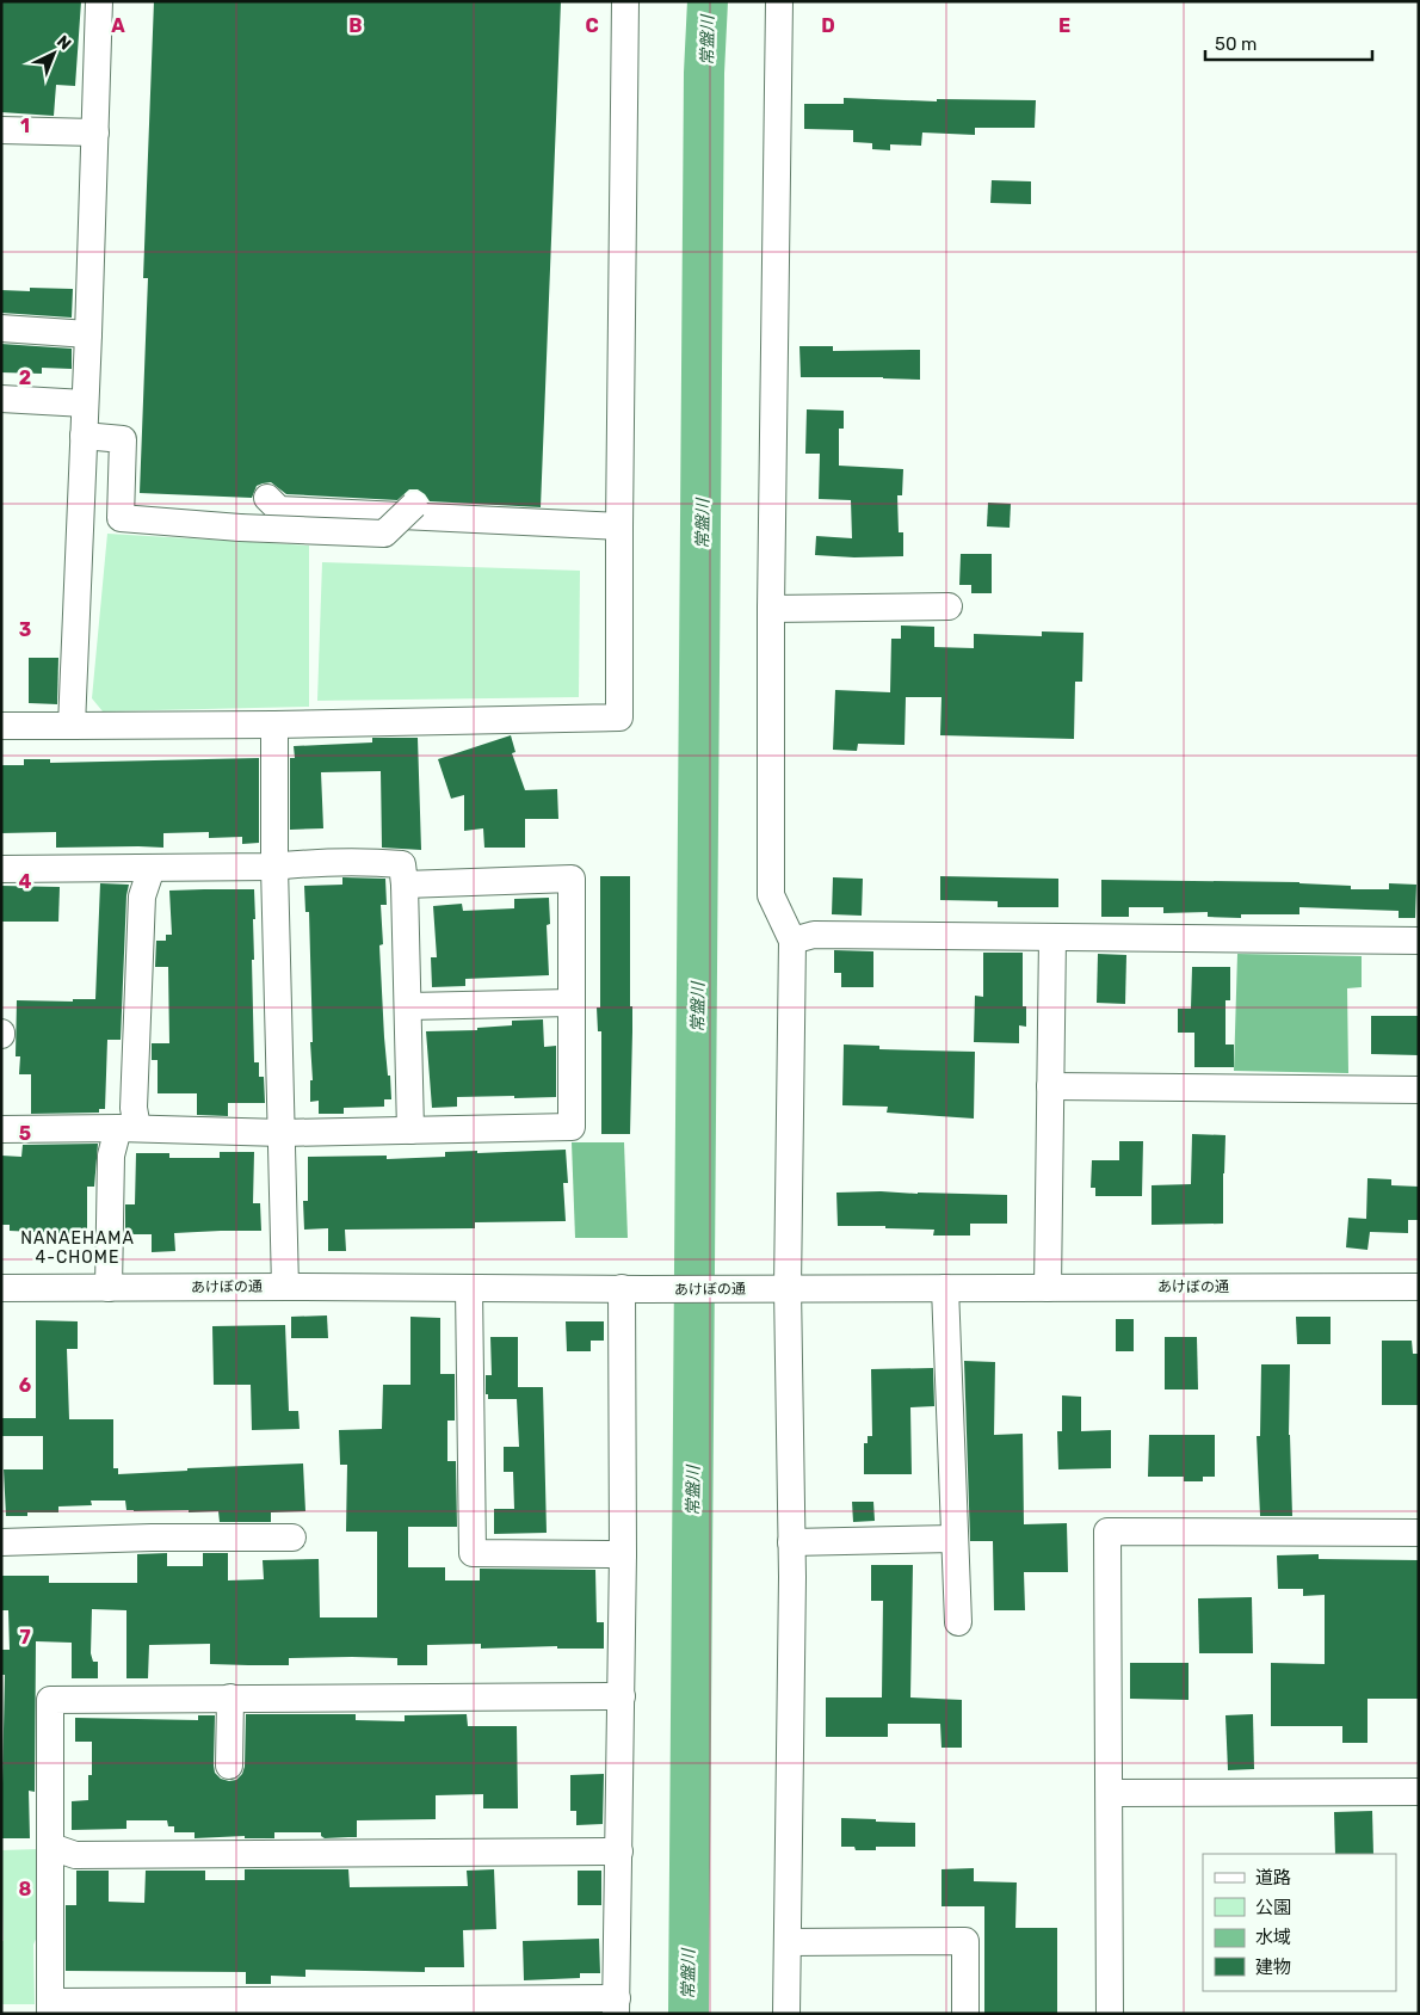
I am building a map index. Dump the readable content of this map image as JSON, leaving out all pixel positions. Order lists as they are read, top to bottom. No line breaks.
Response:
{"streets":{"street":["あけぼの通"]},"districts":["NANAEHAMA 4-CHOME"],"water":["常盤川"],"legend":["道路","公園","水域","建物"],"scale_bar":"50 m","north":"top right","grid":{"columns":["A","B","C","D","E"],"rows":["1","2","3","4","5","6","7","8"]}}
